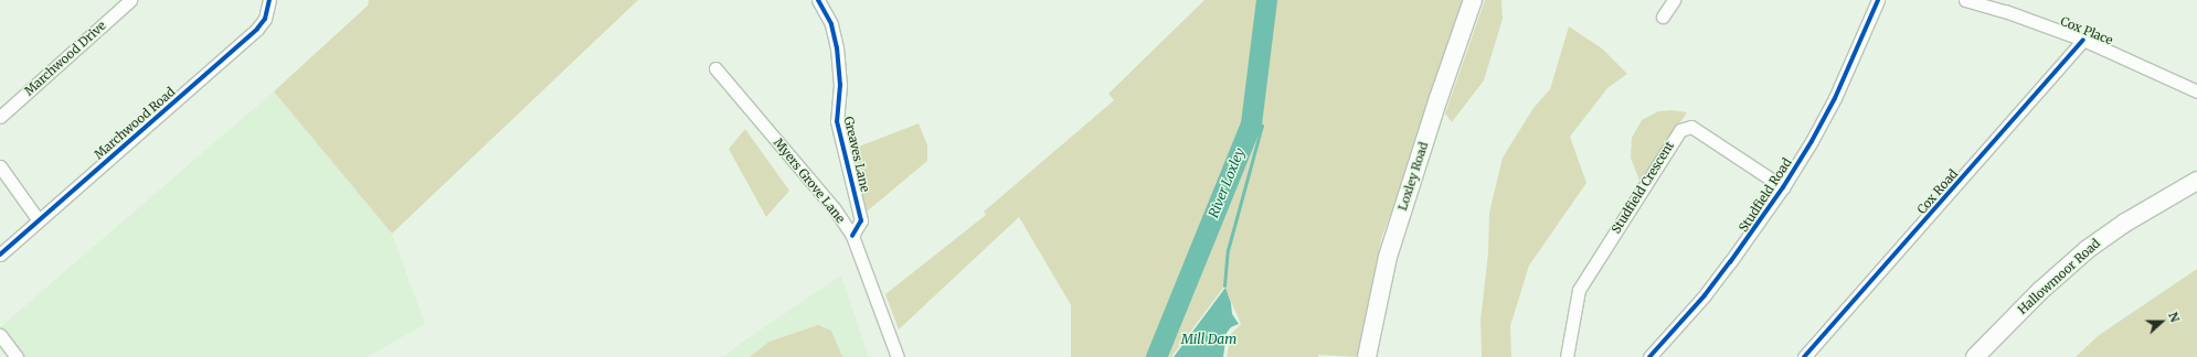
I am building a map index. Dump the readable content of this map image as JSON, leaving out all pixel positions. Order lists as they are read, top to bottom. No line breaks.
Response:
{"streets":{"main road":["Loxley Road","Hallowmoor Road"],"street":["Cox Place","Marchwood Drive","Marchwood Road","Greaves Lane","Myers Grove Lane","Studfield Crescent","Cox Road","Studfield Road"]},"crossings":[["Cox Place","Cox Road"],["Greaves Lane","Myers Grove Lane"],["Studfield Crescent","Studfield Road"]],"water":["River Loxley","Mill Dam"],"north":"right"}
